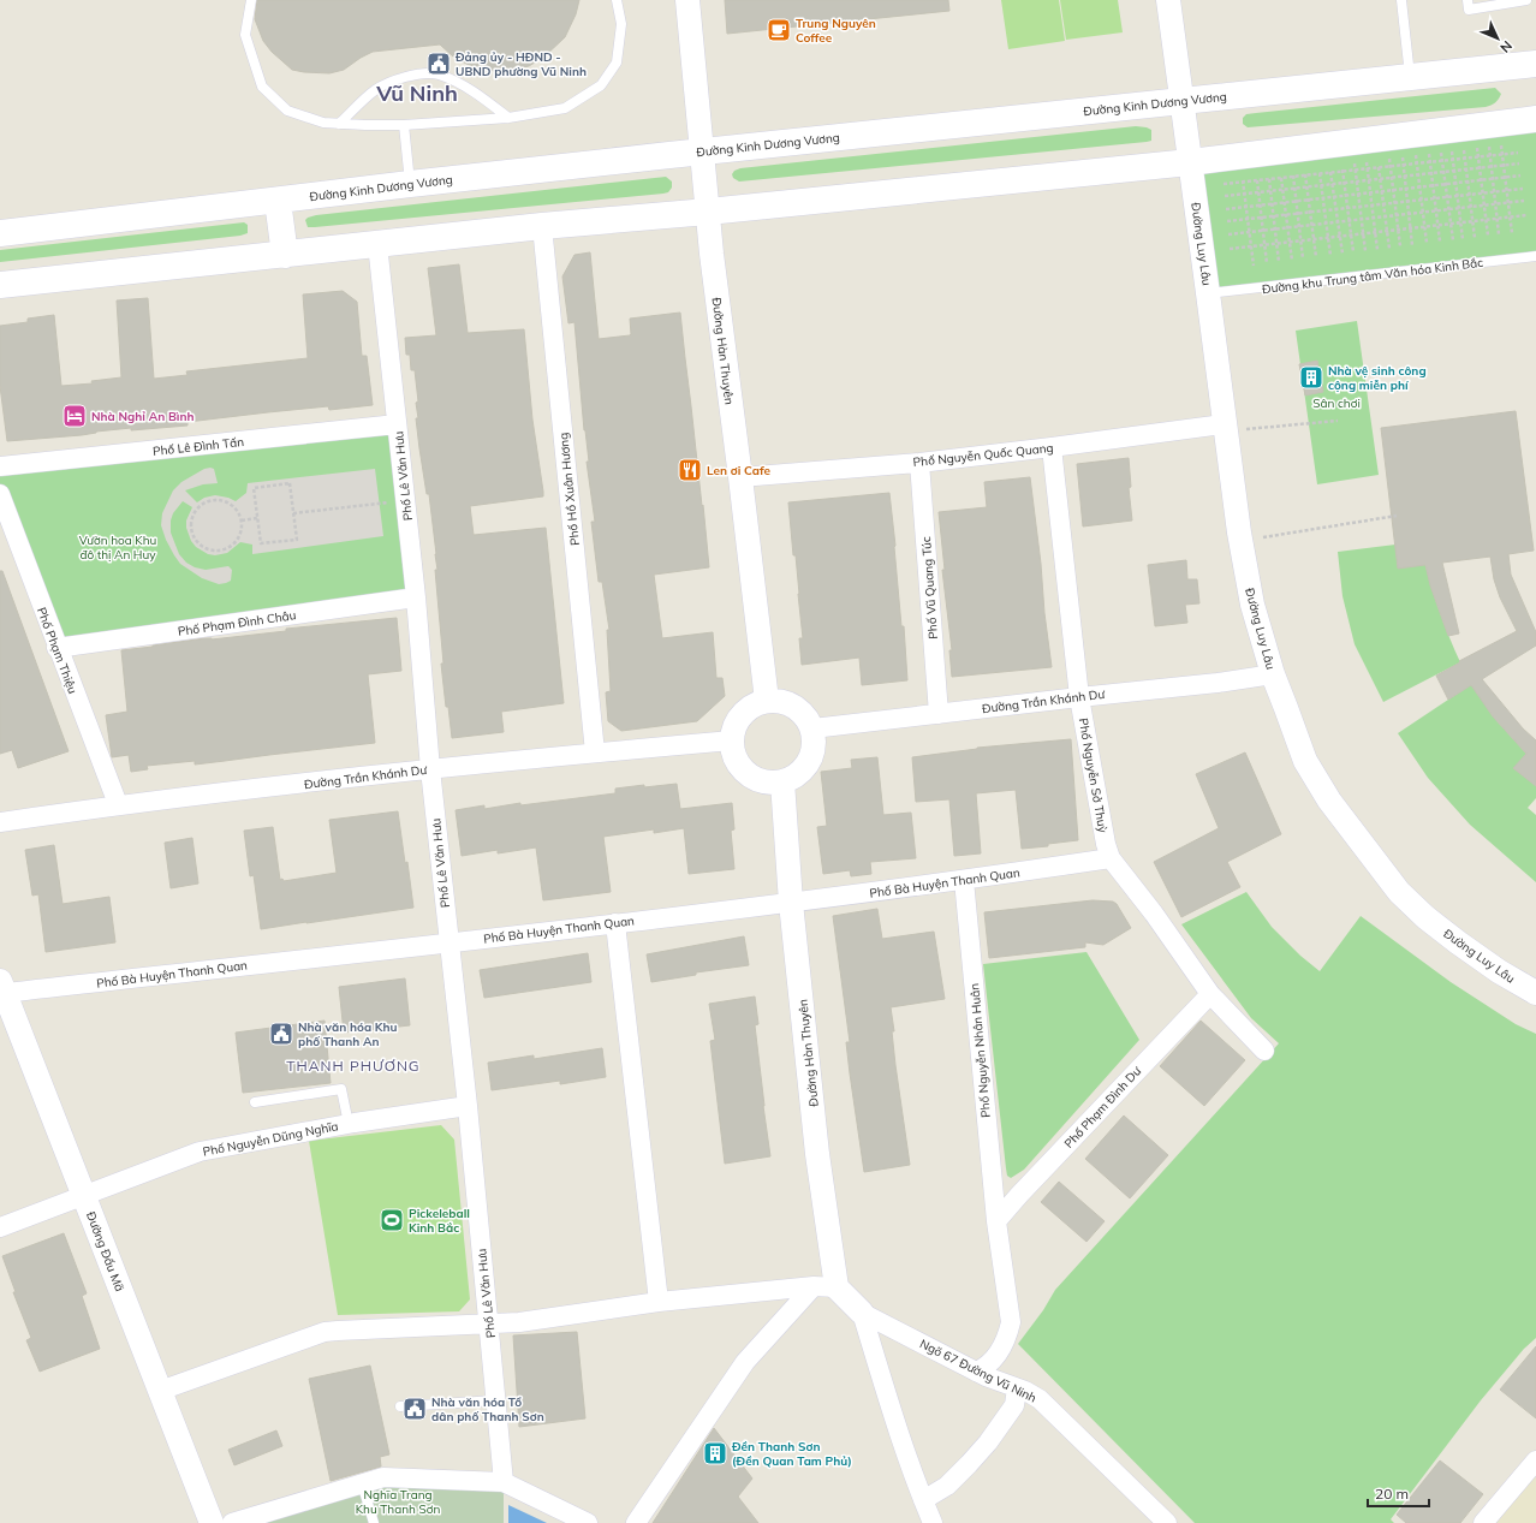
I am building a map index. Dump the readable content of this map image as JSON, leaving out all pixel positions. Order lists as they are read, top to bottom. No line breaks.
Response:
{"streets":{"main road":["Đường Kinh Dương Vương"],"street":["Đường Luy Lâu","Đường Hàn Thuyên","Phố Lê Đình Tấn","Phố Nguyễn Quốc Quang","Phố Lê Văn Hưu","Phố Hồ Xuân Hương","Phố Vũ Quang Túc","Phố Phạm Đình Châu","Phố Phạm Thiệu","Đường Trần Khánh Dư","Phố Nguyễn Sở Thuỳ","Phố Bà Huyện Thanh Quan","Phố Nguyễn Nhân Huân","Phố Phạm Đình Dư","Phố Nguyễn Dũng Nghĩa","Đường Đấu Mã","Ngõ 67 Đường Vũ Ninh"],"lane":["Đường khu Trung tâm Văn hóa Kinh Bắc"]},"crossings":[["Đường Kinh Dương Vương","Đường Luy Lâu"],["Đường Kinh Dương Vương","Đường Hàn Thuyên"],["Đường Luy Lâu","Đường khu Trung tâm Văn hóa Kinh Bắc"],["Đường Luy Lâu","Phố Nguyễn Quốc Quang"],["Đường Luy Lâu","Đường Trần Khánh Dư"],["Đường Hàn Thuyên","Phố Nguyễn Quốc Quang"],["Đường Hàn Thuyên","Đường Trần Khánh Dư"],["Đường Hàn Thuyên","Phố Bà Huyện Thanh Quan"],["Phố Lê Đình Tấn","Phố Lê Văn Hưu"],["Phố Nguyễn Quốc Quang","Phố Vũ Quang Túc"],["Phố Nguyễn Quốc Quang","Phố Nguyễn Sở Thuỳ"],["Phố Lê Văn Hưu","Phố Phạm Đình Châu"],["Phố Lê Văn Hưu","Đường Trần Khánh Dư"],["Phố Lê Văn Hưu","Phố Bà Huyện Thanh Quan"],["Phố Lê Văn Hưu","Phố Nguyễn Dũng Nghĩa"],["Phố Hồ Xuân Hương","Đường Trần Khánh Dư"],["Phố Vũ Quang Túc","Đường Trần Khánh Dư"],["Phố Phạm Đình Châu","Phố Phạm Thiệu"],["Phố Phạm Thiệu","Đường Trần Khánh Dư"],["Đường Trần Khánh Dư","Phố Nguyễn Sở Thuỳ"],["Phố Nguyễn Sở Thuỳ","Phố Bà Huyện Thanh Quan"],["Phố Nguyễn Sở Thuỳ","Phố Phạm Đình Dư"],["Phố Bà Huyện Thanh Quan","Phố Nguyễn Nhân Huân"],["Phố Bà Huyện Thanh Quan","Đường Đấu Mã"],["Phố Nguyễn Nhân Huân","Phố Phạm Đình Dư"],["Phố Nguyễn Nhân Huân","Ngõ 67 Đường Vũ Ninh"],["Phố Nguyễn Dũng Nghĩa","Đường Đấu Mã"]],"districts":["Vũ Ninh","THANH PHƯƠNG"],"parks":["Sân chơi","Vườn hoa Khu đô thị An Huy","Nghĩa Trang Khu Thanh Sơn"],"places":{"cafe":["Trung Nguyên Coffee"],"public building":["Đảng ủy - HĐND - UBND phường Vũ Ninh","Nhà văn hóa Khu phố Thanh An","Nhà văn hóa Tổ dân phố Thanh Sơn"],"building":["Nhà vệ sinh công cộng miễn phí","Đền Thanh Sơn (Đền Quan Tam Phủ)"],"hotel":["Nhà Nghỉ An Bình"],"restaurant":["Len ơi Cafe"],"sports":["Pickeleball Kinh Bắc"]},"scale_bar":"20 m","north":"bottom right"}
